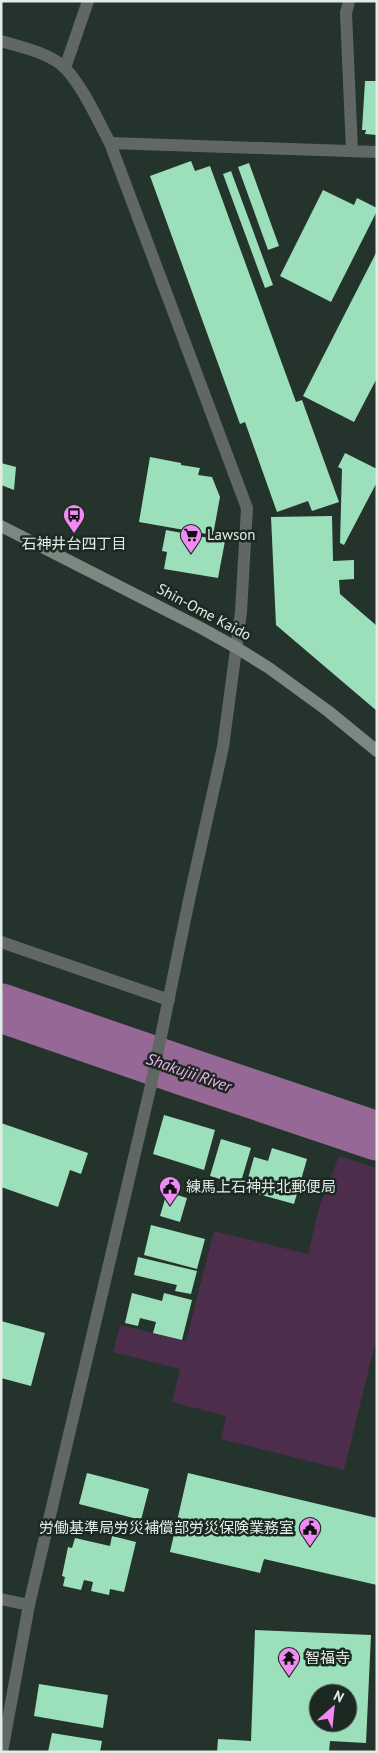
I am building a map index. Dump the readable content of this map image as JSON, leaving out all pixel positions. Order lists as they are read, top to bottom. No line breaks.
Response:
{"streets":{"main road":["Shin-Ome Kaido"]},"water":["Shakujii River"],"places":{"bus stop":["石神井台四丁目"],"supermarket":["Lawson"],"public building":["練馬上石神井北郵便局","労働基準局労災補償部労災保険業務室"],"temple":["智福寺"]},"north":"top right"}
